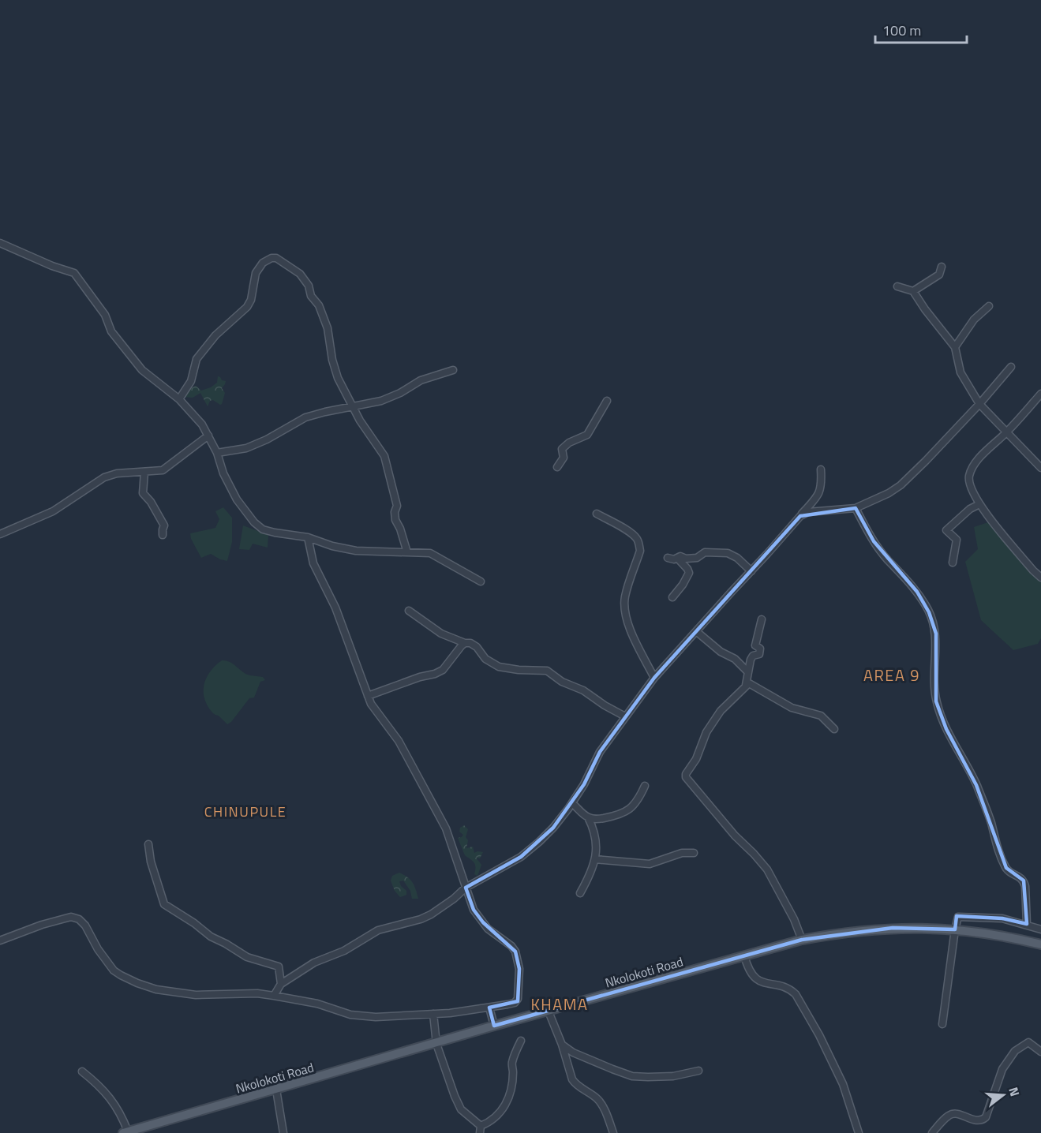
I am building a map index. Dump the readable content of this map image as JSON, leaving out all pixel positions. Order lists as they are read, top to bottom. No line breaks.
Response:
{"streets":{"main road":["Nkolokoti Road"]},"districts":["AREA 9","CHINUPULE","KHAMA"],"scale_bar":"100 m","north":"right"}
